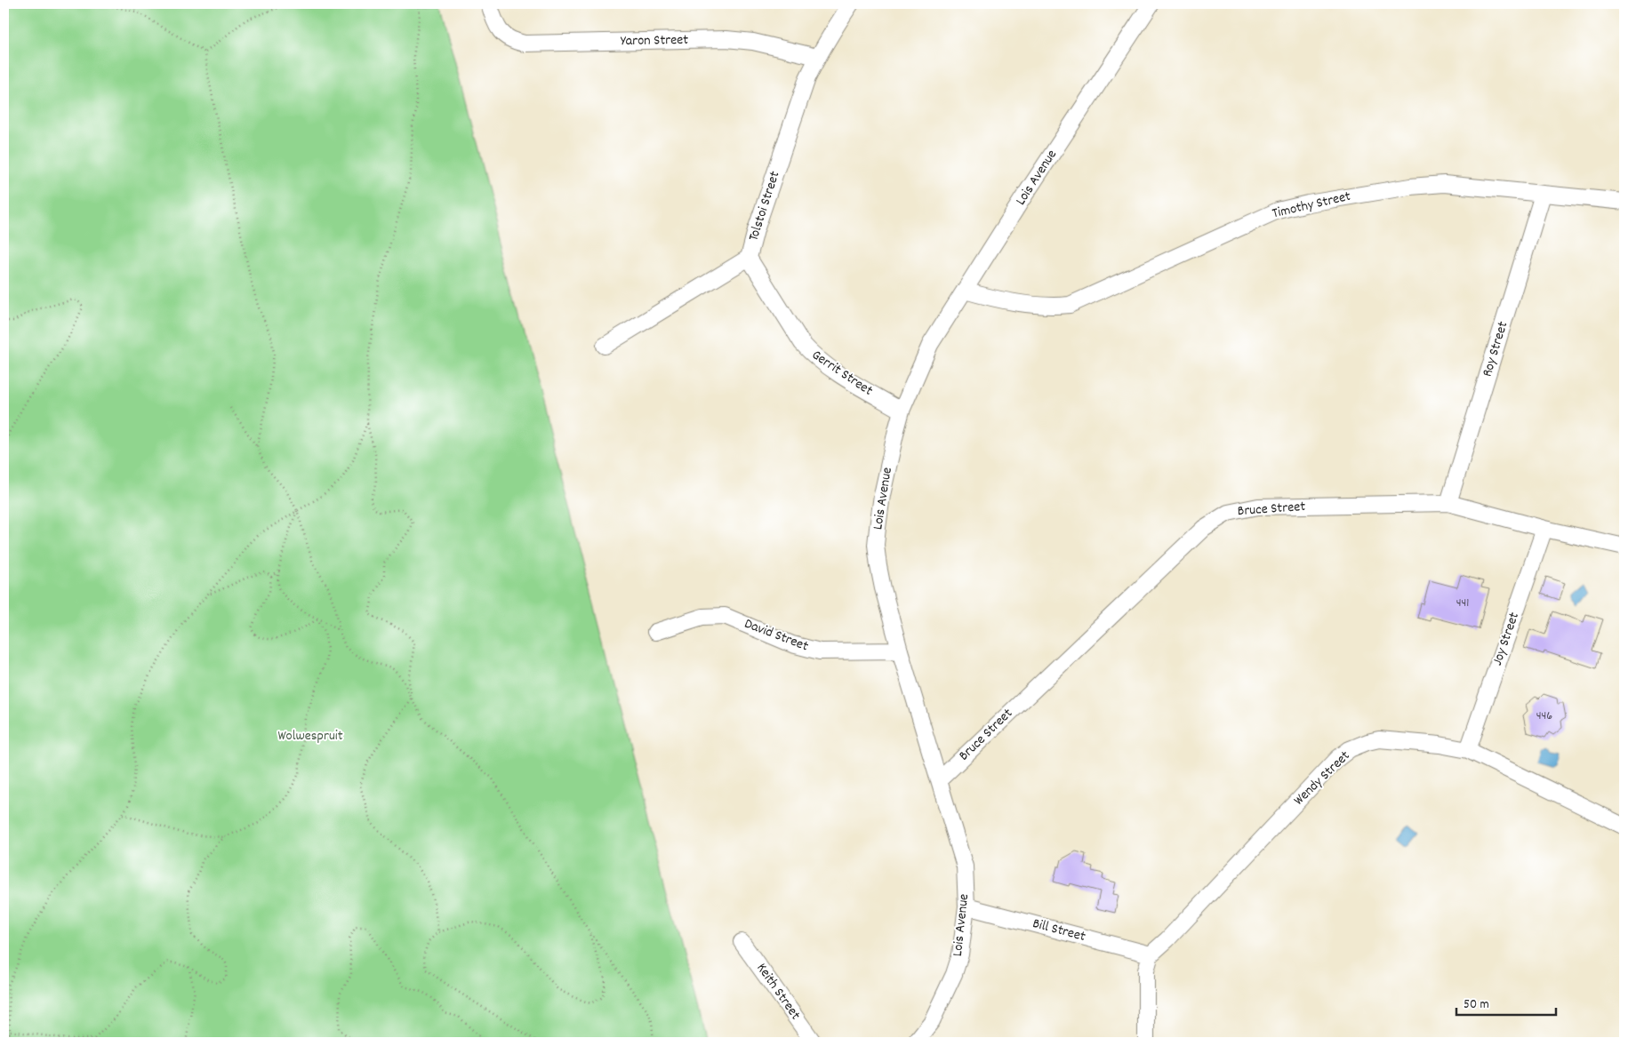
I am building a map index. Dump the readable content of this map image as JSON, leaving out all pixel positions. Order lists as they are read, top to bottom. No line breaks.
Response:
{"streets":{"street":["Yaron Street","Lois Avenue","Timothy Street","Tolstoi Street","Roy Street","Gerrit Street","Bruce Street","David Street","Joy Street","Wendy Street","Bill Street","Keith Street"]},"crossings":[["Yaron Street","Tolstoi Street"],["Lois Avenue","Timothy Street"],["Lois Avenue","Gerrit Street"],["Lois Avenue","Bruce Street"],["Lois Avenue","David Street"],["Lois Avenue","Bill Street"],["Timothy Street","Roy Street"],["Tolstoi Street","Gerrit Street"],["Roy Street","Bruce Street"],["Bruce Street","Joy Street"],["Joy Street","Wendy Street"],["Wendy Street","Bill Street"]],"parks":["Wolwespruit"],"house_numbers":["441","446"],"scale_bar":"50 m"}
